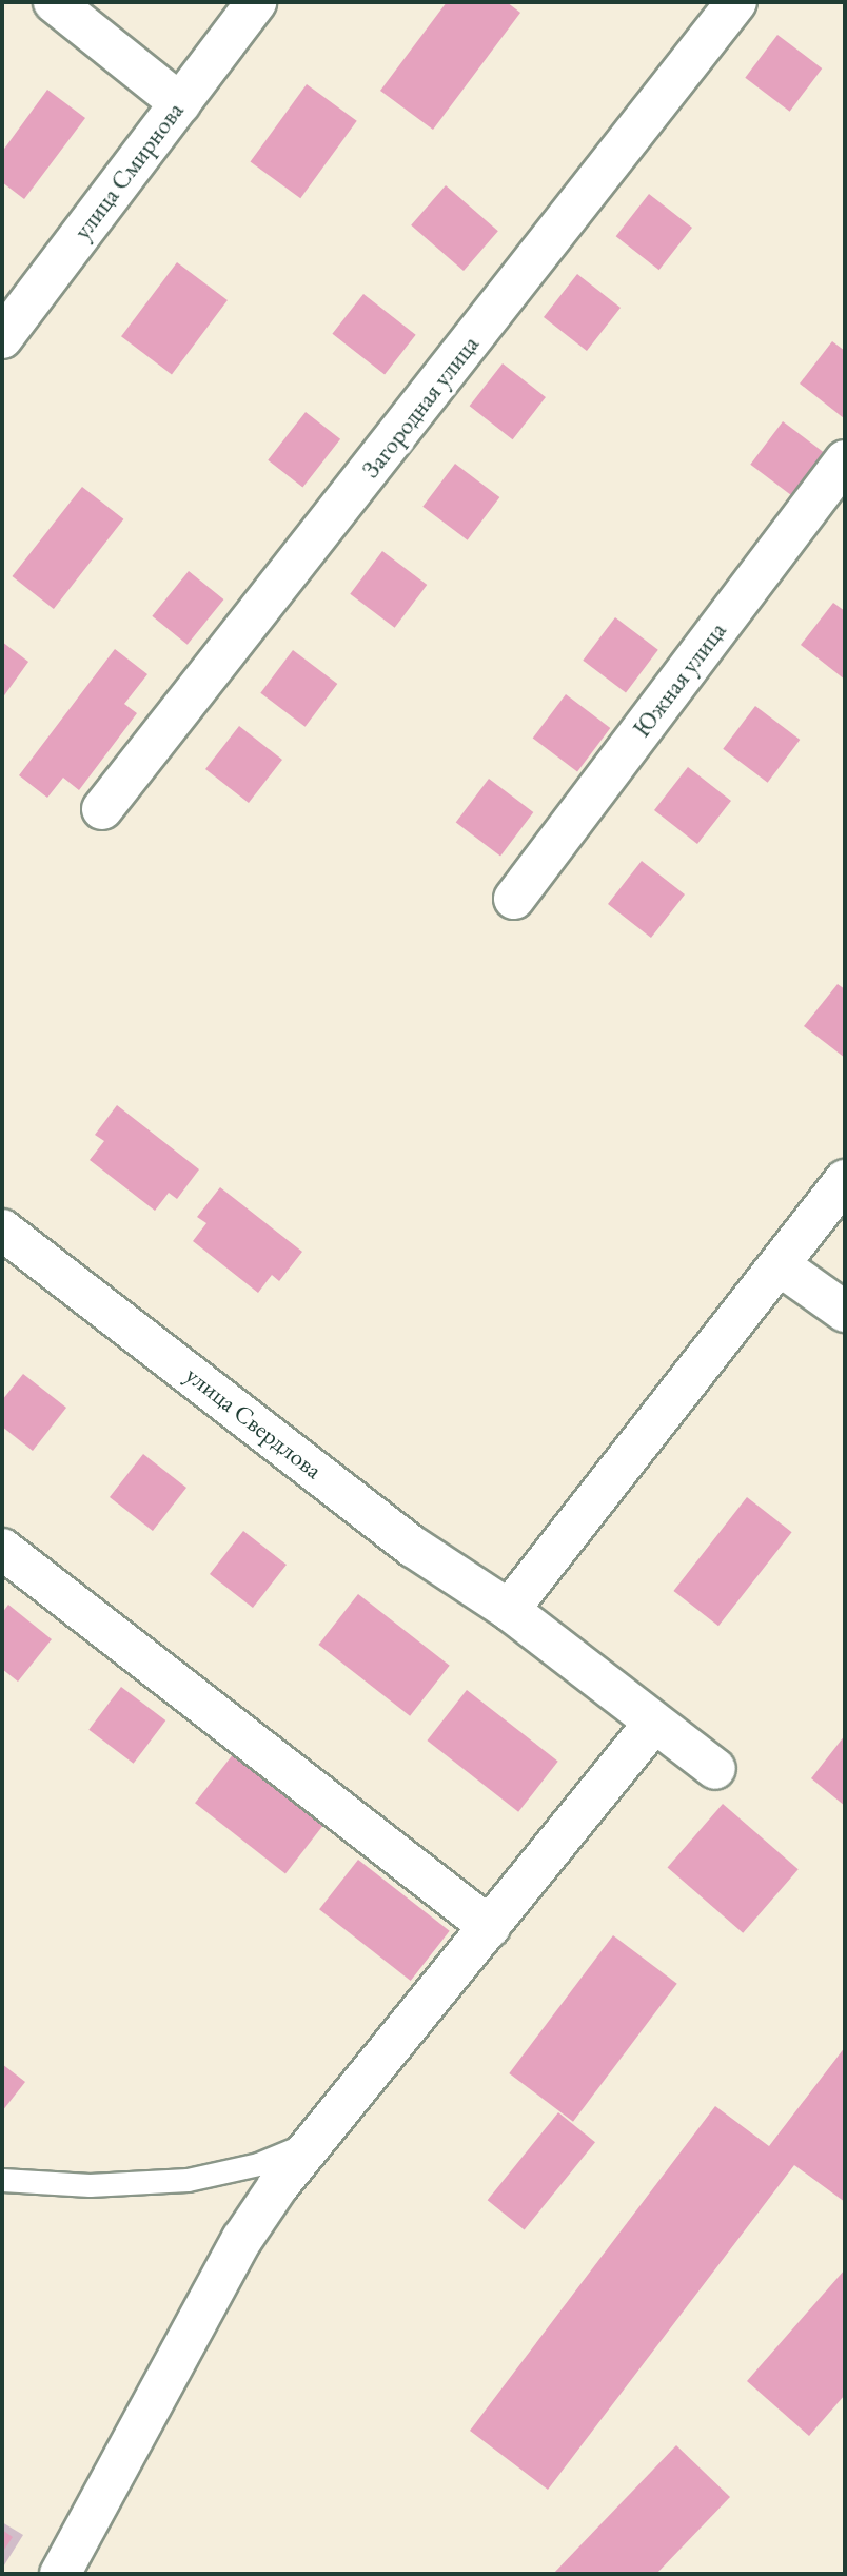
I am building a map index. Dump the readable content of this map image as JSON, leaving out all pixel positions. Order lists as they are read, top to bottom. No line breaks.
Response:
{"streets":{"street":["улица Смирнова","Загородная улица","Южная улица","улица Свердлова"]}}
